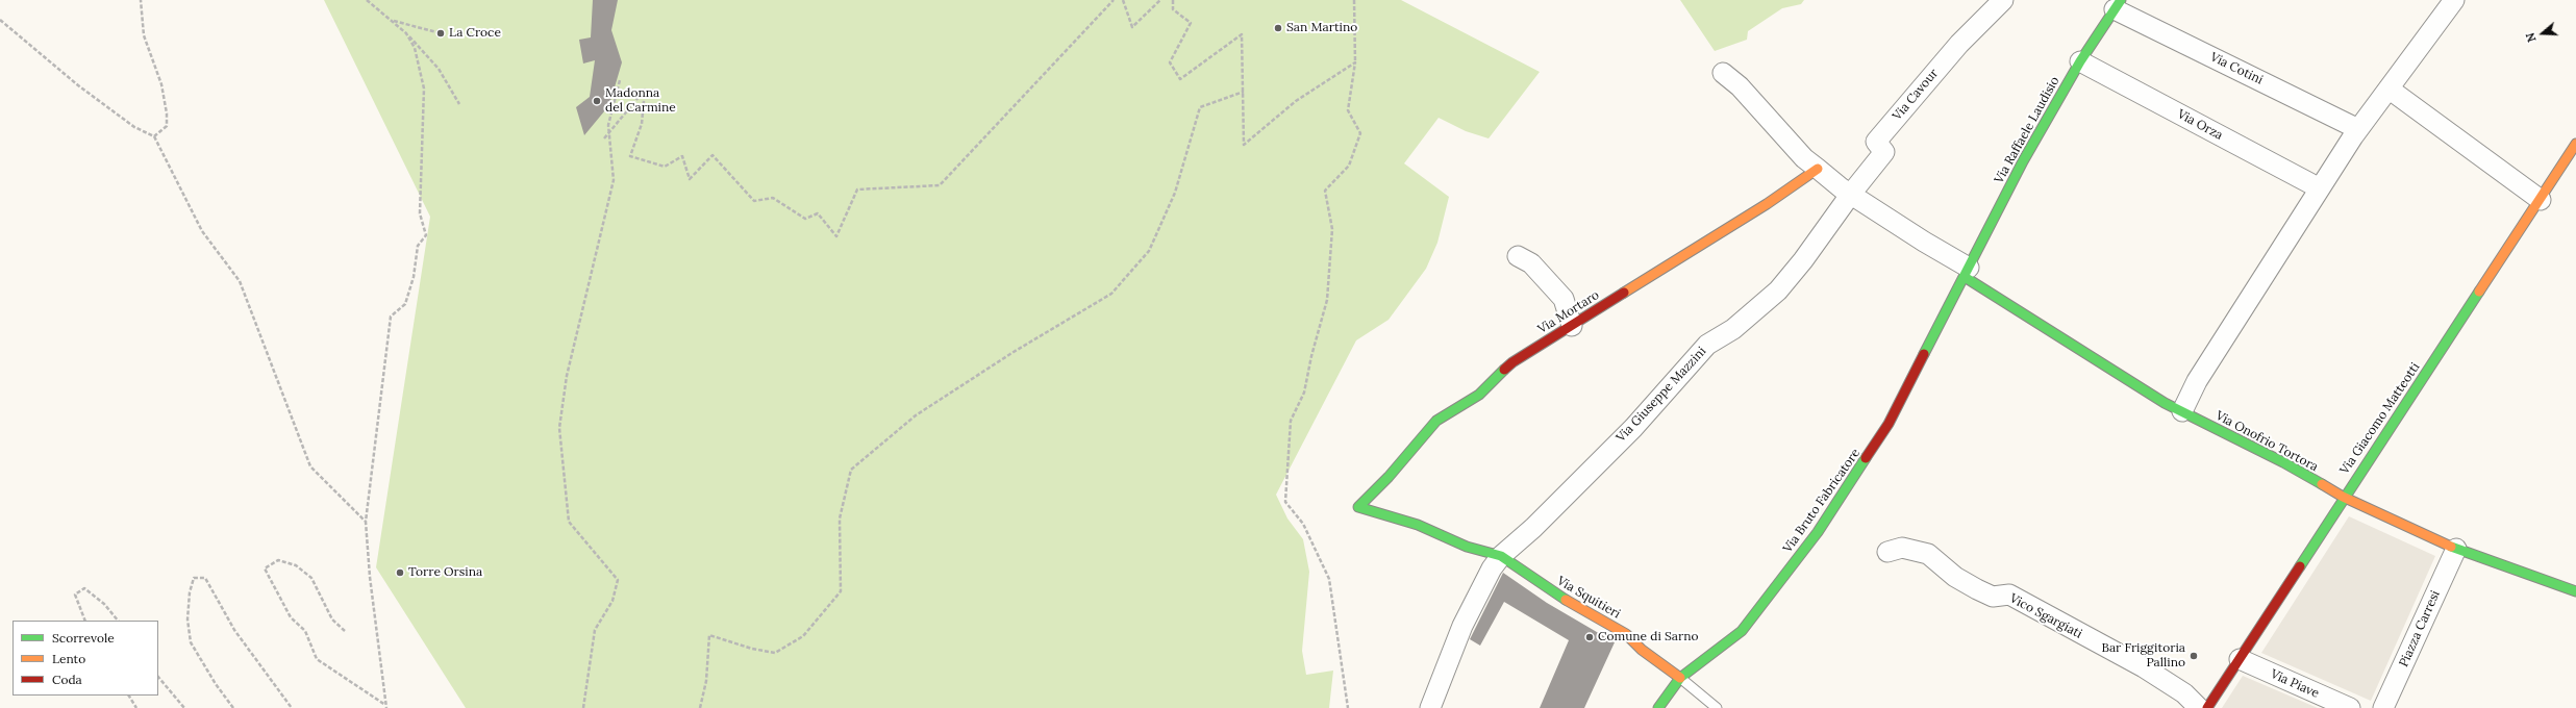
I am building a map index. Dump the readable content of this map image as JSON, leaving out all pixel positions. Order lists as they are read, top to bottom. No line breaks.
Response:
{"streets":{"street":["Via Cotini","Via Cavour","Via Orza","Via Raffaele Laudisio","Via Mortaro","Via Giuseppe Mazzini","Via Giacomo Matteotti","Via Onofrio Tortora","Via Bruto Fabricatore","Via Squitieri","Vico Sgargiati","Piazza Carresi","Via Piave"]},"crossings":[["Via Cotini","Via Raffaele Laudisio"],["Via Cavour","Via Giuseppe Mazzini"],["Via Orza","Via Raffaele Laudisio"],["Via Raffaele Laudisio","Via Onofrio Tortora"],["Via Raffaele Laudisio","Via Bruto Fabricatore"],["Via Mortaro","Via Squitieri"],["Via Giuseppe Mazzini","Via Squitieri"],["Via Giacomo Matteotti","Via Onofrio Tortora"],["Via Giacomo Matteotti","Via Piave"],["Via Onofrio Tortora","Via Bruto Fabricatore"],["Via Onofrio Tortora","Piazza Carresi"],["Via Bruto Fabricatore","Via Squitieri"]],"places":["San Martino","La Croce","Madonna del Carmine","Torre Orsina","Comune di Sarno","Bar Friggitoria Pallino"],"legend":["Scorrevole","Lento","Coda"],"north":"left"}
